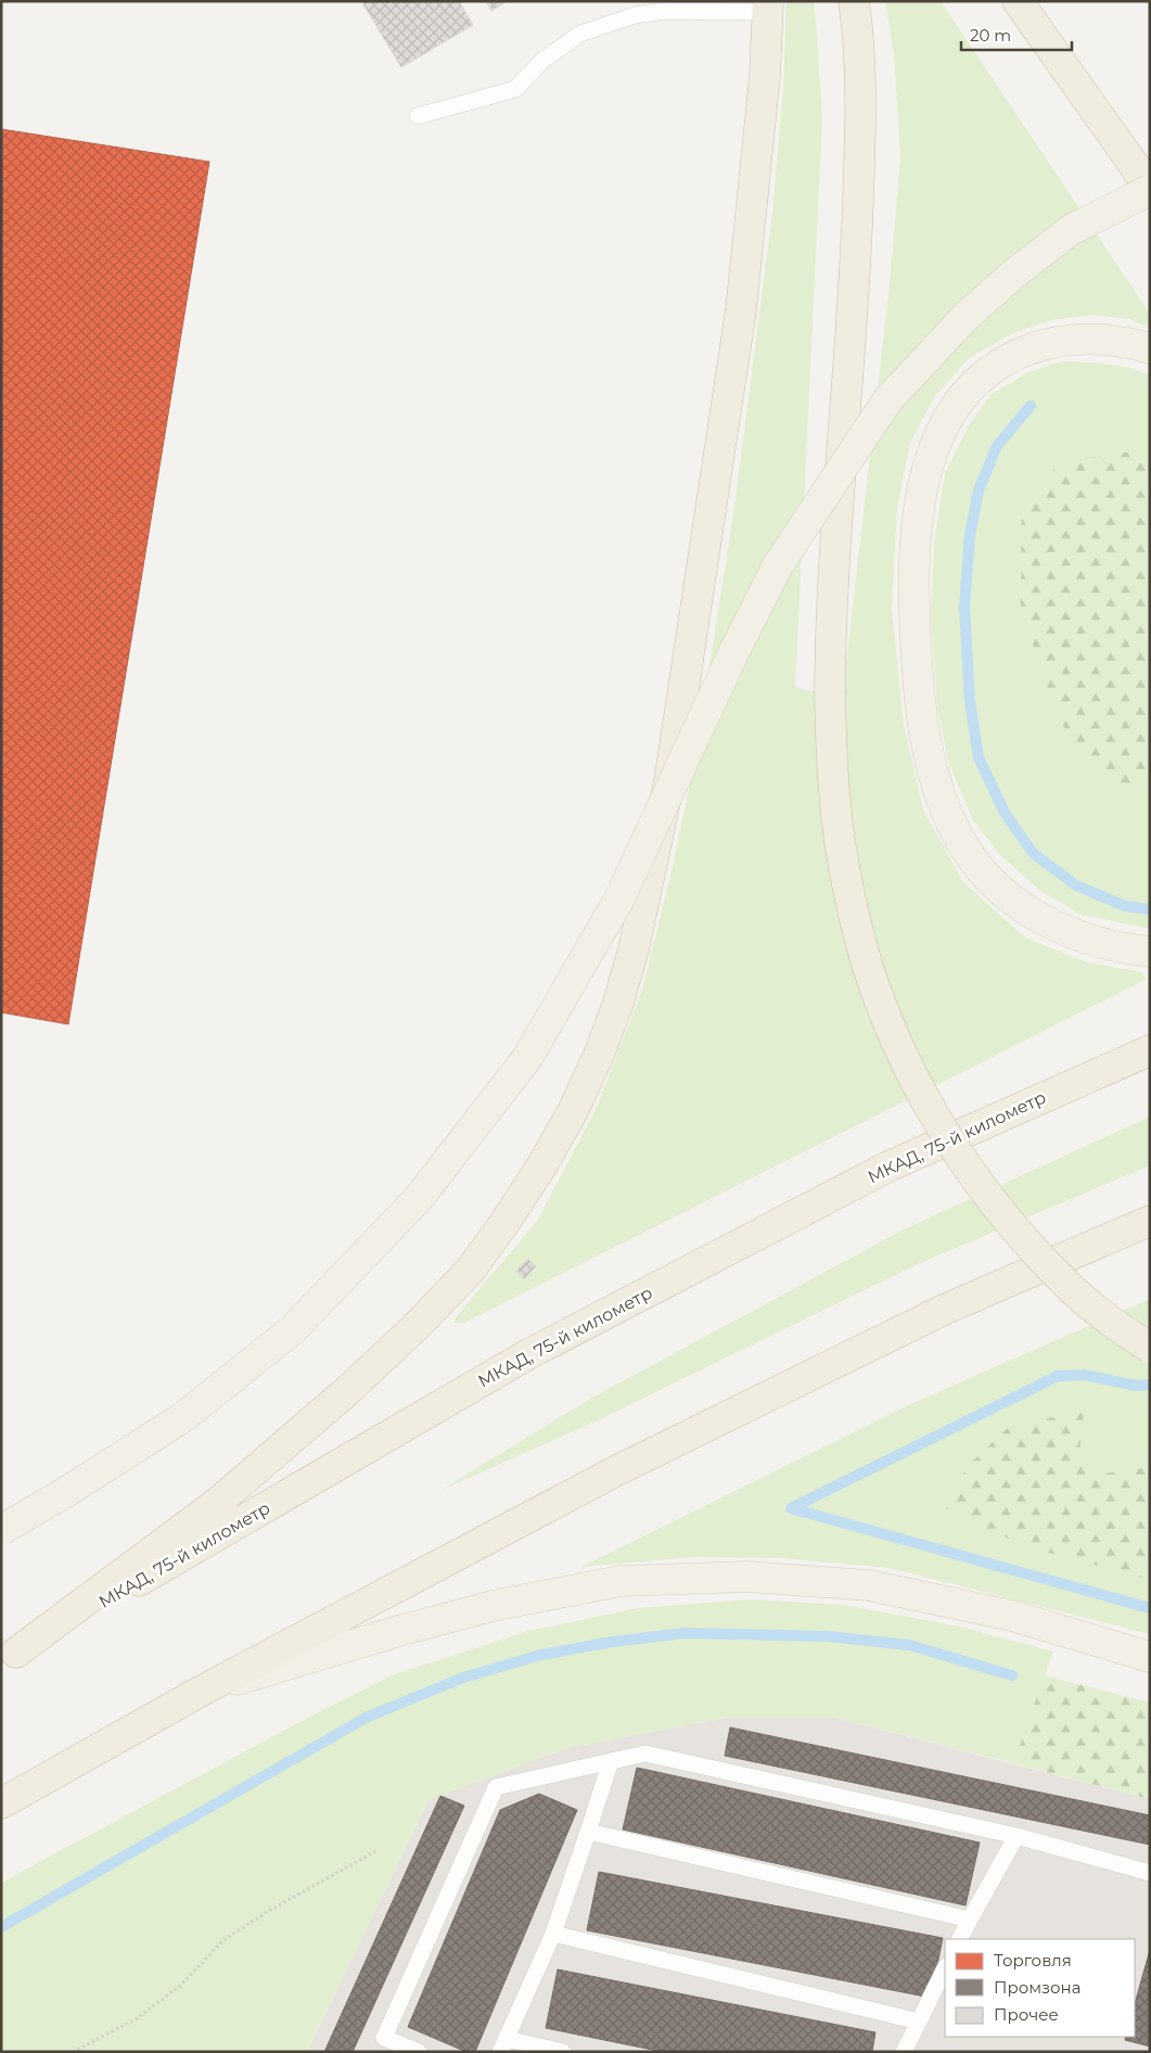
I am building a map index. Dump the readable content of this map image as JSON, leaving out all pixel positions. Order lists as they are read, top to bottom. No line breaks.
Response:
{"streets":{"highway":["МКАД, 75-й километр"]},"legend":["Торговля","Промзона","Прочее"],"scale_bar":"20 m"}
